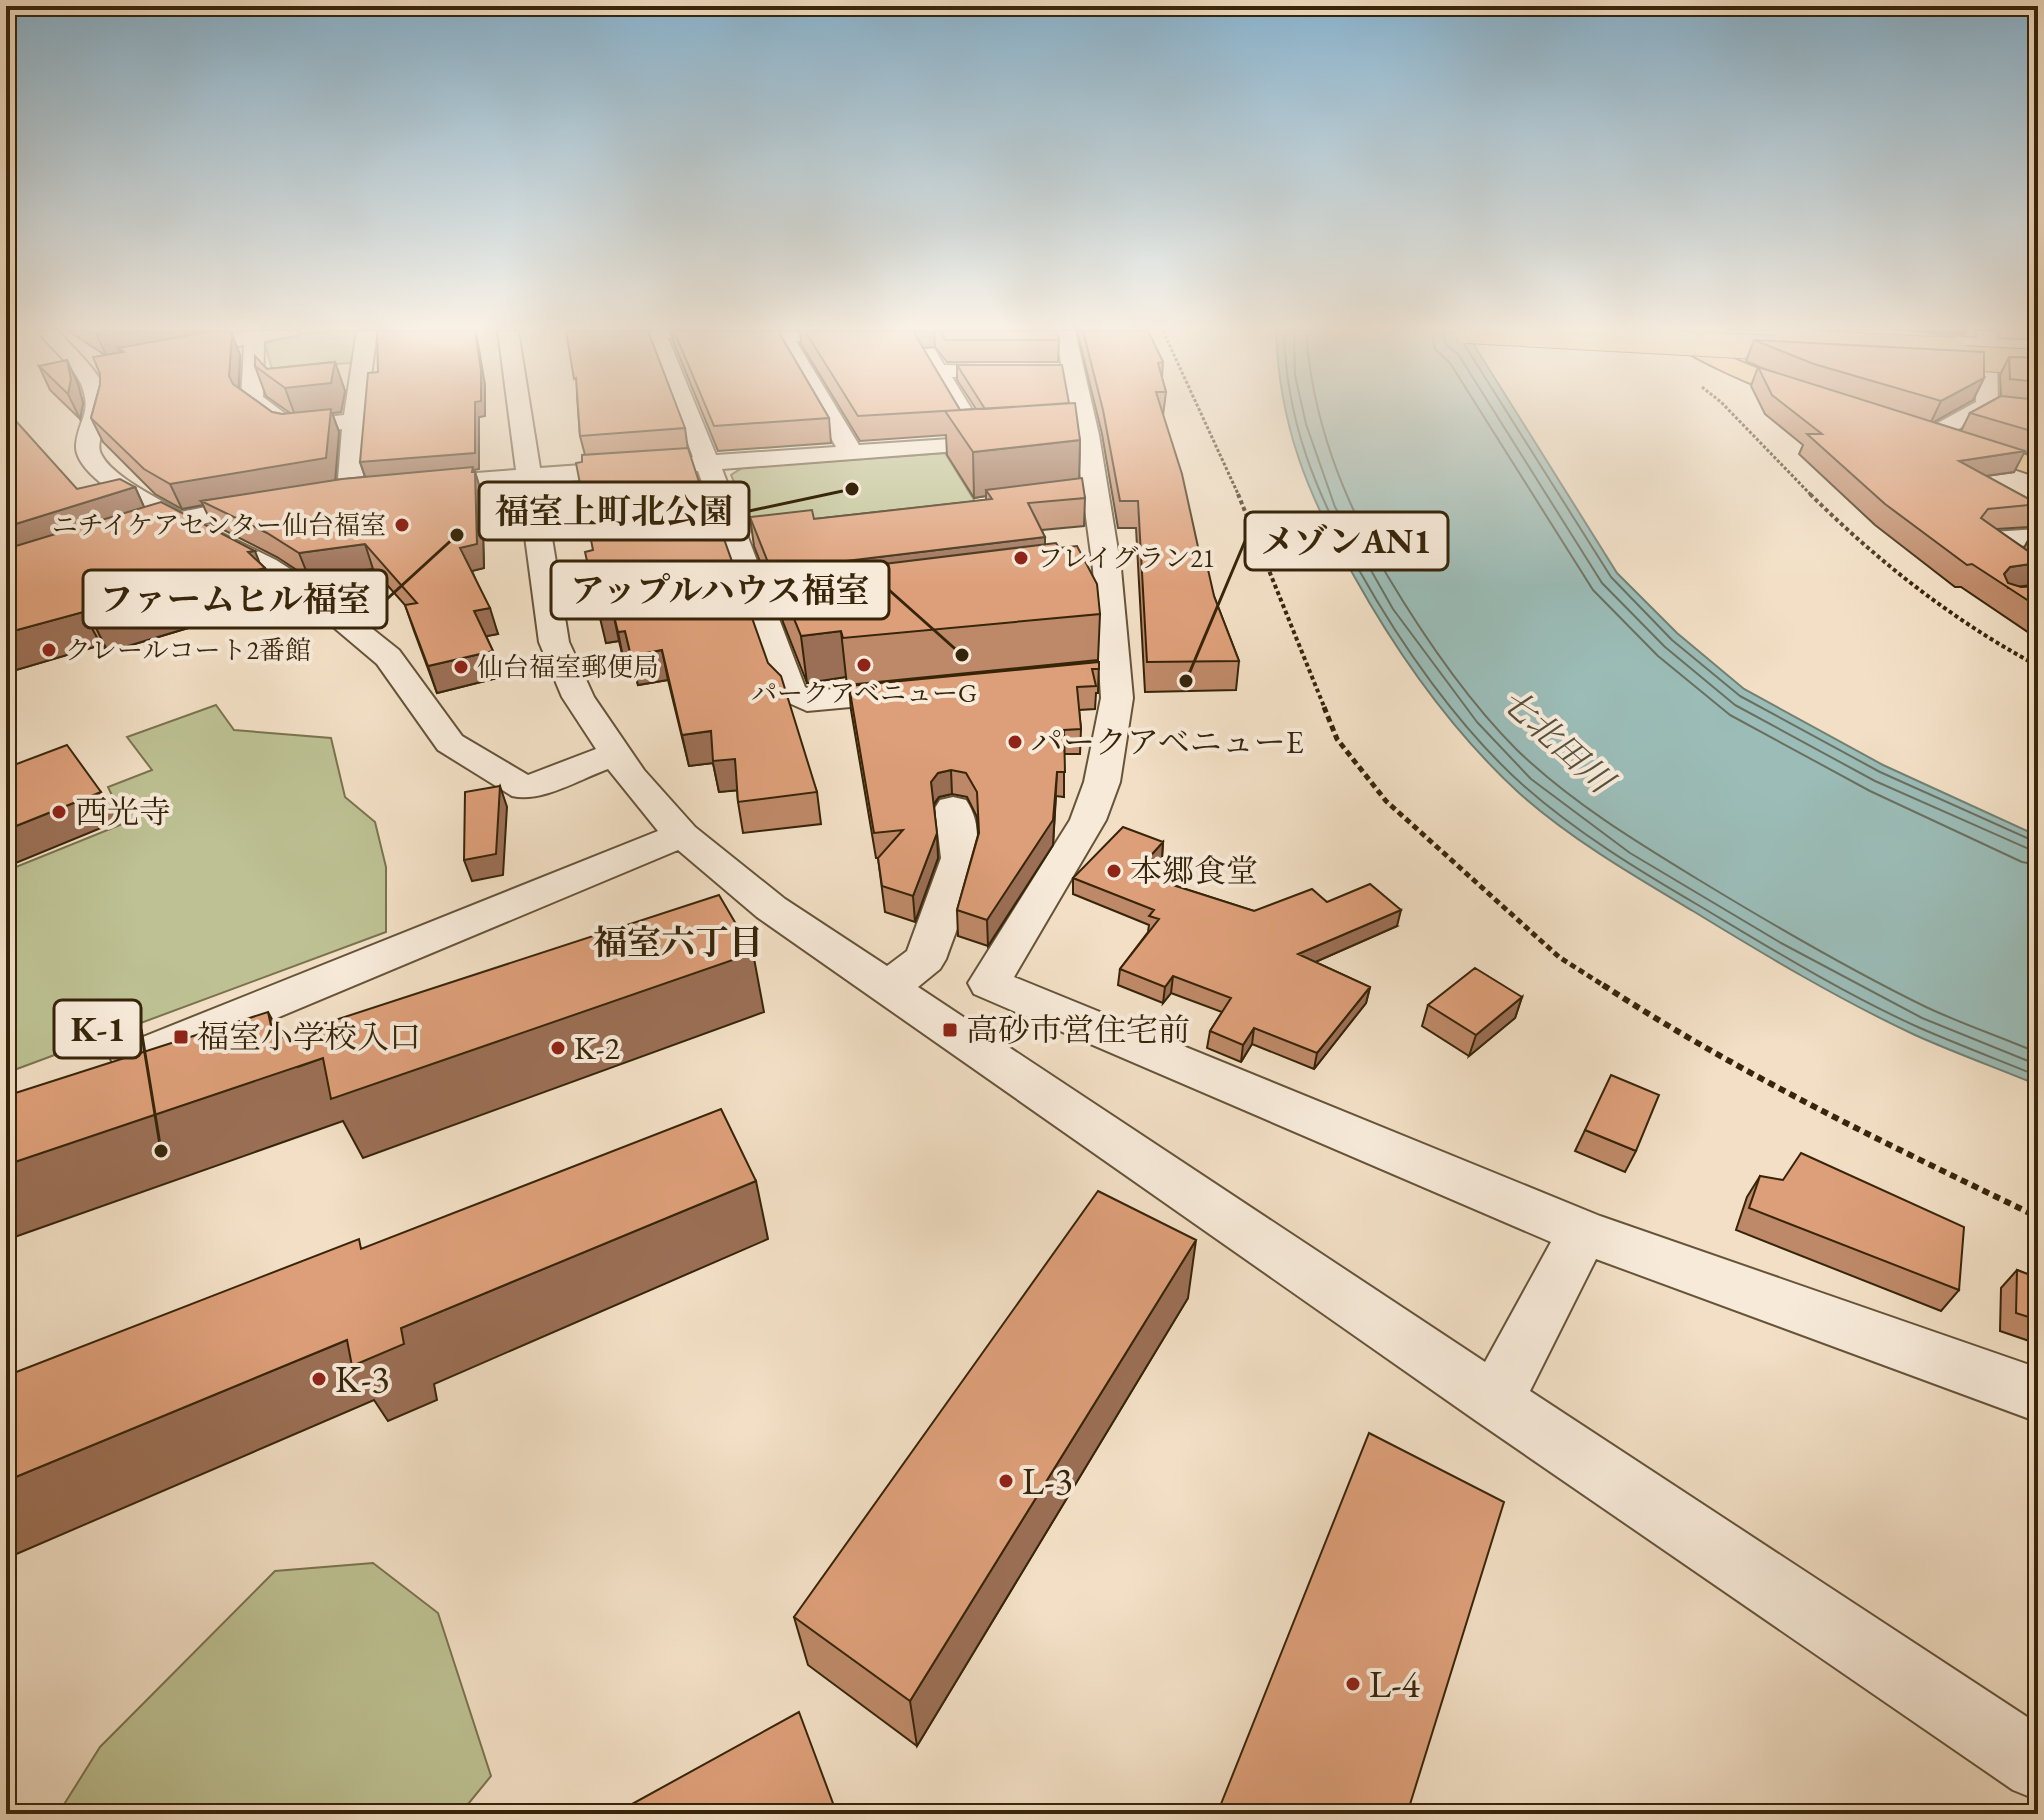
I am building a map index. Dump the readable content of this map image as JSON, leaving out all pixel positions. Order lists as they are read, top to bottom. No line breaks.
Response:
{"districts":["福室六丁目"],"water":["七北田川"],"places":{"other":["福室上町北公園","ニチイケアセンター仙台福室","ファームヒル福室","フレイグラン21","クレールコート2番館","アップルハウス福室","パークアベニューG","仙台福室郵便局","メゾンAN1","パークアベニューE","西光寺","本郷食堂","K-2","K-1","K-3","L-3","L-4"],"transit":["高砂市営住宅前","福室小学校入口"]}}
